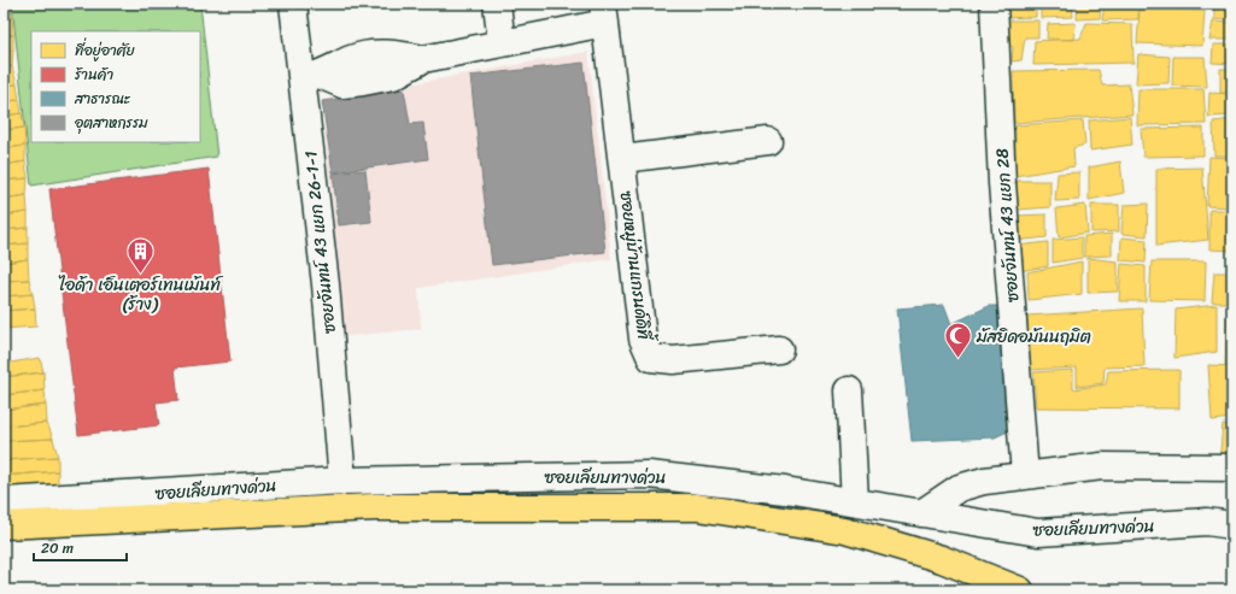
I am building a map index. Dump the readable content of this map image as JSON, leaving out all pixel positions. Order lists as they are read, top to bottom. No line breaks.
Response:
{"streets":{"street":["ซอยจันทน์ 43 แยก 28","ซอยจันทน์ 43 แยก 26-1-1","ซอยหมู่บ้านแกรนด์ดิที้","ซอยเลียบทางด่วน"]},"crossings":[["ซอยจันทน์ 43 แยก 26-1-1","ซอยหมู่บ้านแกรนด์ดิที้"],["ซอยจันทน์ 43 แยก 26-1-1","ซอยเลียบทางด่วน"]],"places":{"building":["ไอด้า เอ็นเตอร์เทนเม้นท์ (ร้าง)"],"mosque":["มัสยิดอมันนฤมิต"]},"legend":["ที่อยู่อาศัย","ร้านค้า","สาธารณะ","อุตสาหกรรม"],"scale_bar":"20 m"}
